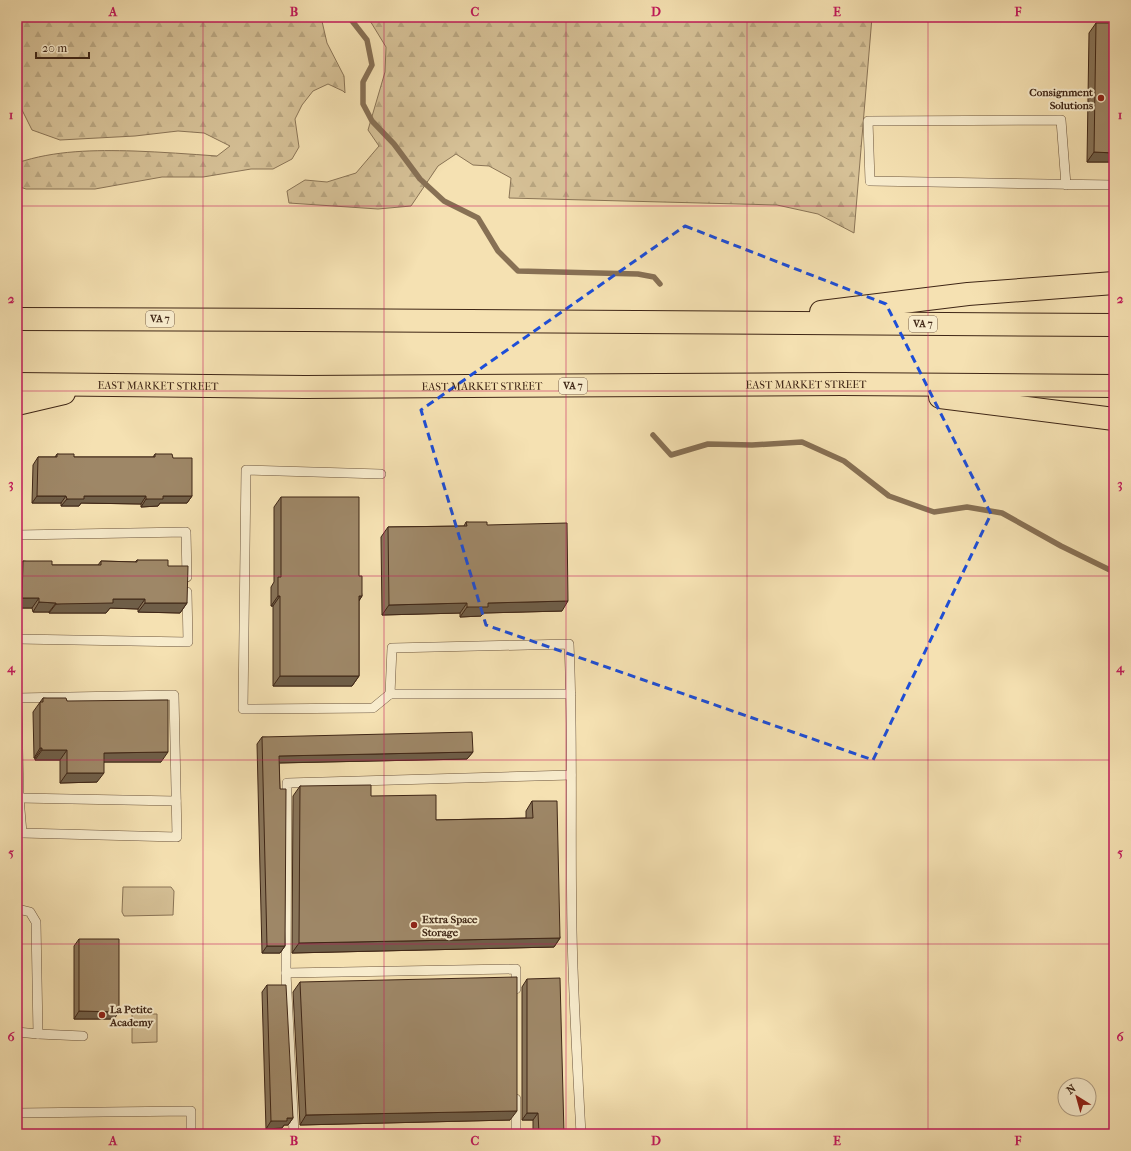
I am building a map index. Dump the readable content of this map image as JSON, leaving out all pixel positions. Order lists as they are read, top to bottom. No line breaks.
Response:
{"streets":{"highway":["VA 7","EAST MARKET STREET"]},"places":["Consignment Solutions","Extra Space Storage","La Petite Academy"],"scale_bar":"20 m","north":"top left","grid":{"columns":["A","B","C","D","E","F"],"rows":["1","2","3","4","5","6"]}}
